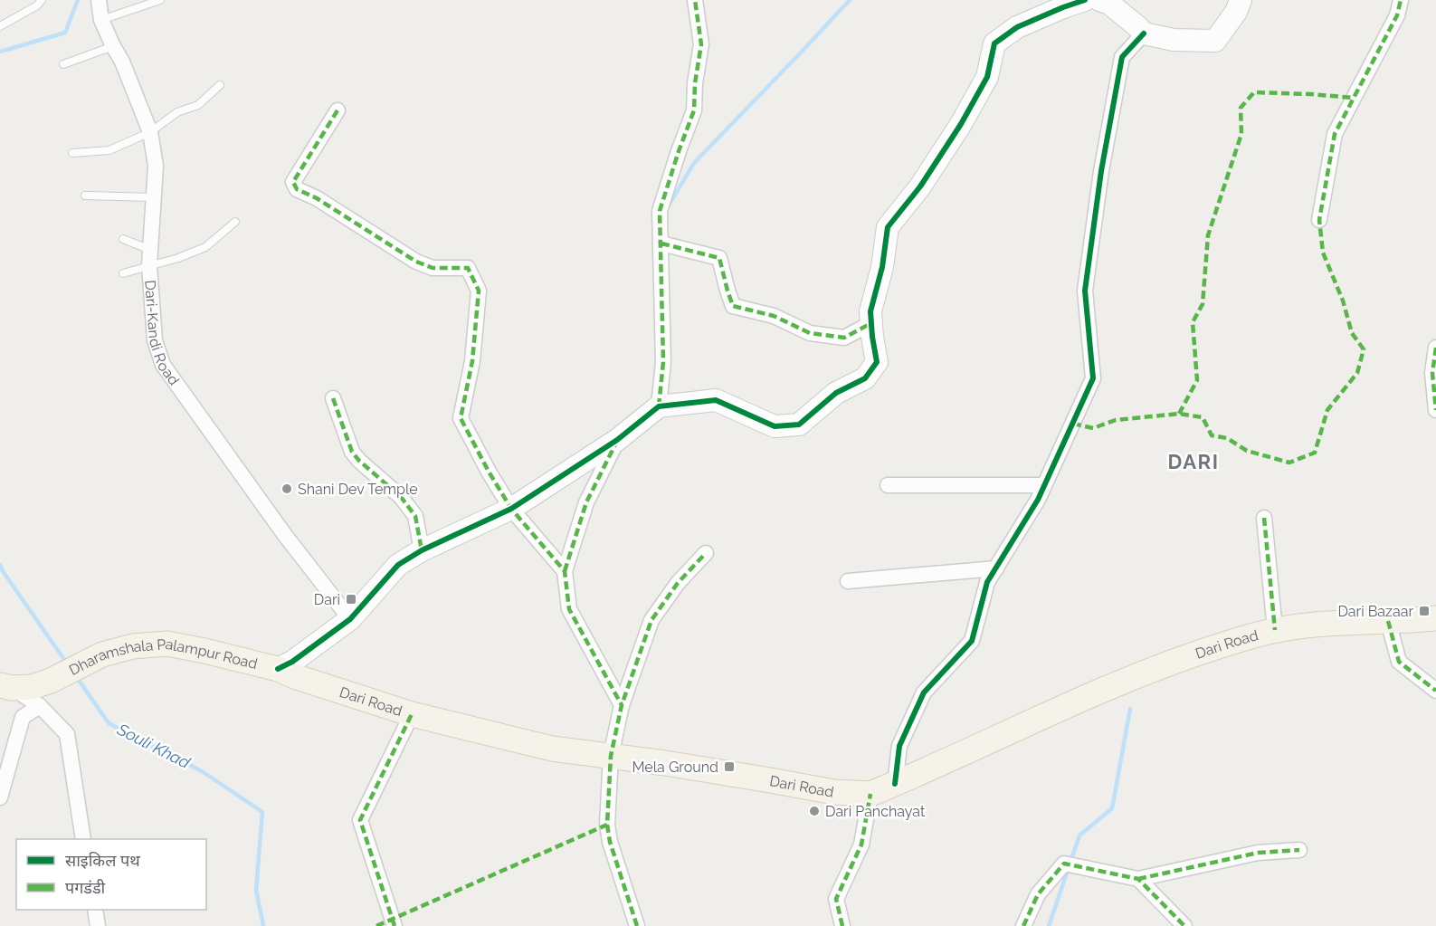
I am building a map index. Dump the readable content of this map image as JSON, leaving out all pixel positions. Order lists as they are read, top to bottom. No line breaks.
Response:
{"streets":{"main road":["Dari Road","Dharamshala Palampur Road"],"street":["Dari-Kandi Road"]},"crossings":[["Dari Road","Dharamshala Palampur Road"]],"districts":["DARI"],"water":["Souli Khad"],"places":{"other":["Shani Dev Temple","Dari Panchayat"],"transit":["Dari","Dari Bazaar","Mela Ground"]},"legend":["साइकिल पथ","पगडंडी"]}
